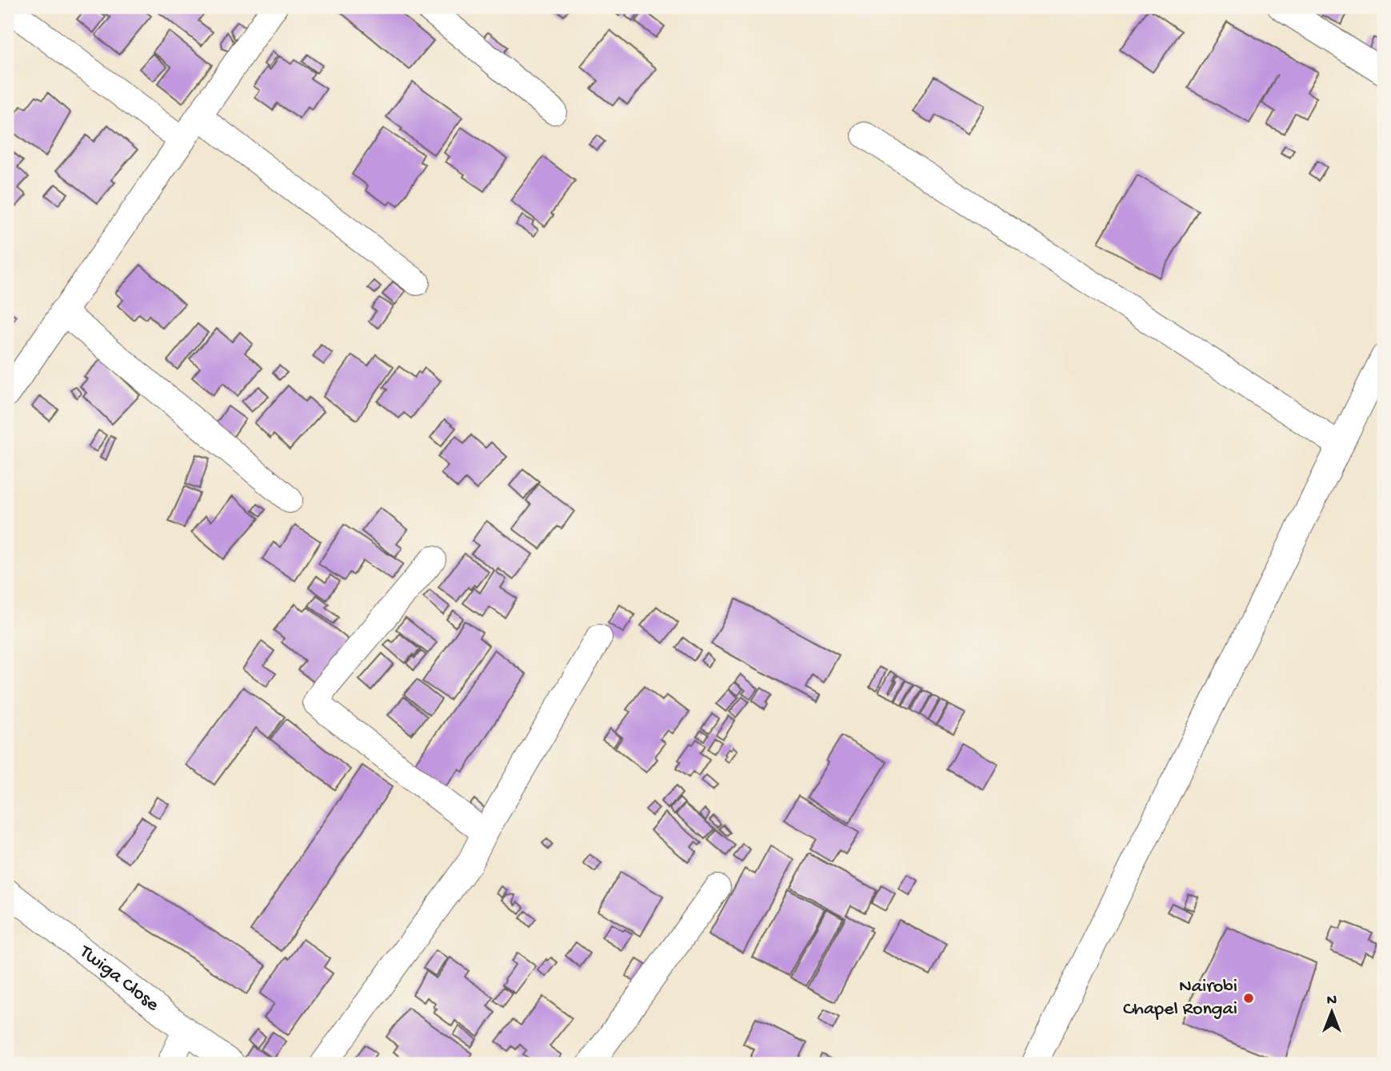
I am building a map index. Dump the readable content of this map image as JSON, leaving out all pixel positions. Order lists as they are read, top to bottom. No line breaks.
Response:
{"streets":{"street":["Twiga Close"]},"places":["Nairobi Chapel Rongai"],"north":"top"}
